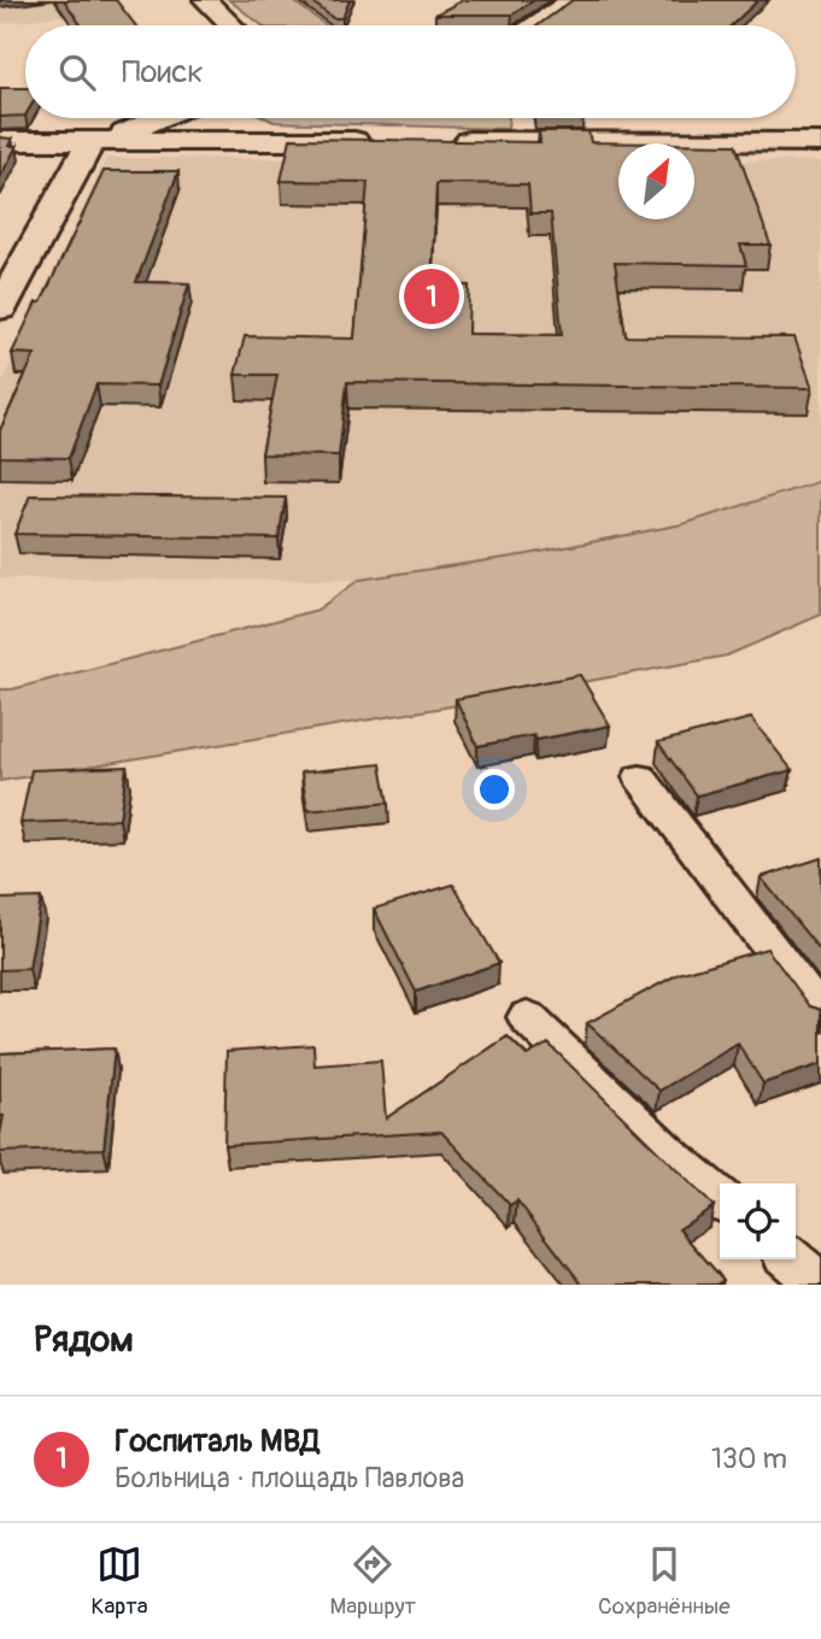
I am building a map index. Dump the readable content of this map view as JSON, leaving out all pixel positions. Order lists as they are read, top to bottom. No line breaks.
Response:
{"north":"top right","page":{"search":"Поиск","pins":"1","heading":"Рядом","list":[{"mark":"1","name":"Госпиталь МВД","note":"Больница · площадь Павлова","value":"130 m"}],"nav":["Карта","Маршрут","Сохранённые"]}}
